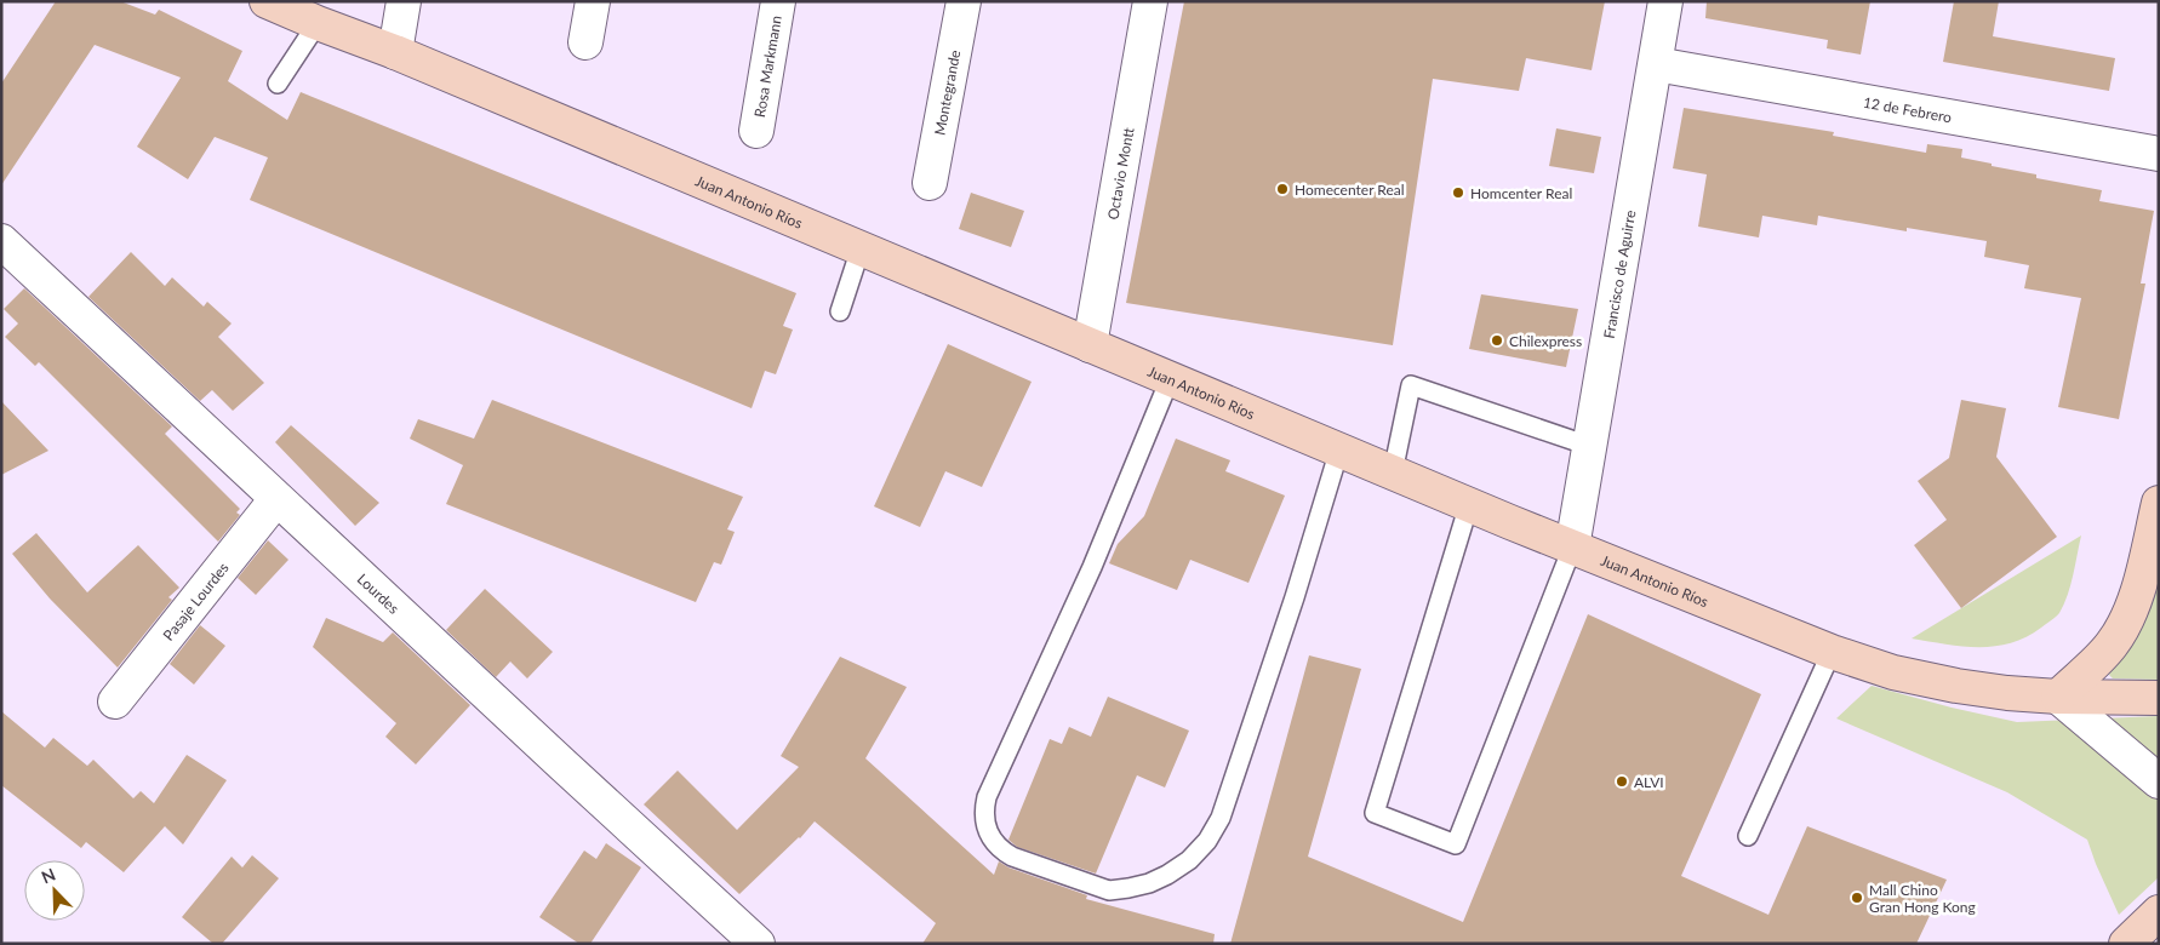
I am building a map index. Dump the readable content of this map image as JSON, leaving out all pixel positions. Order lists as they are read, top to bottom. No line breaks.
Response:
{"streets":{"main road":["Juan Antonio Ríos"],"street":["Rosa Markmann","Montegrande","12 de Febrero","Octavio Montt","Francisco de Aguirre","Lourdes","Pasaje Lourdes"]},"crossings":[["12 de Febrero","Francisco de Aguirre"],["Octavio Montt","Juan Antonio Ríos"],["Juan Antonio Ríos","Francisco de Aguirre"],["Lourdes","Pasaje Lourdes"]],"places":["Homecenter Real","Homcenter Real","Chilexpress","ALVI","Mall Chino Gran Hong Kong"],"north":"top left"}
